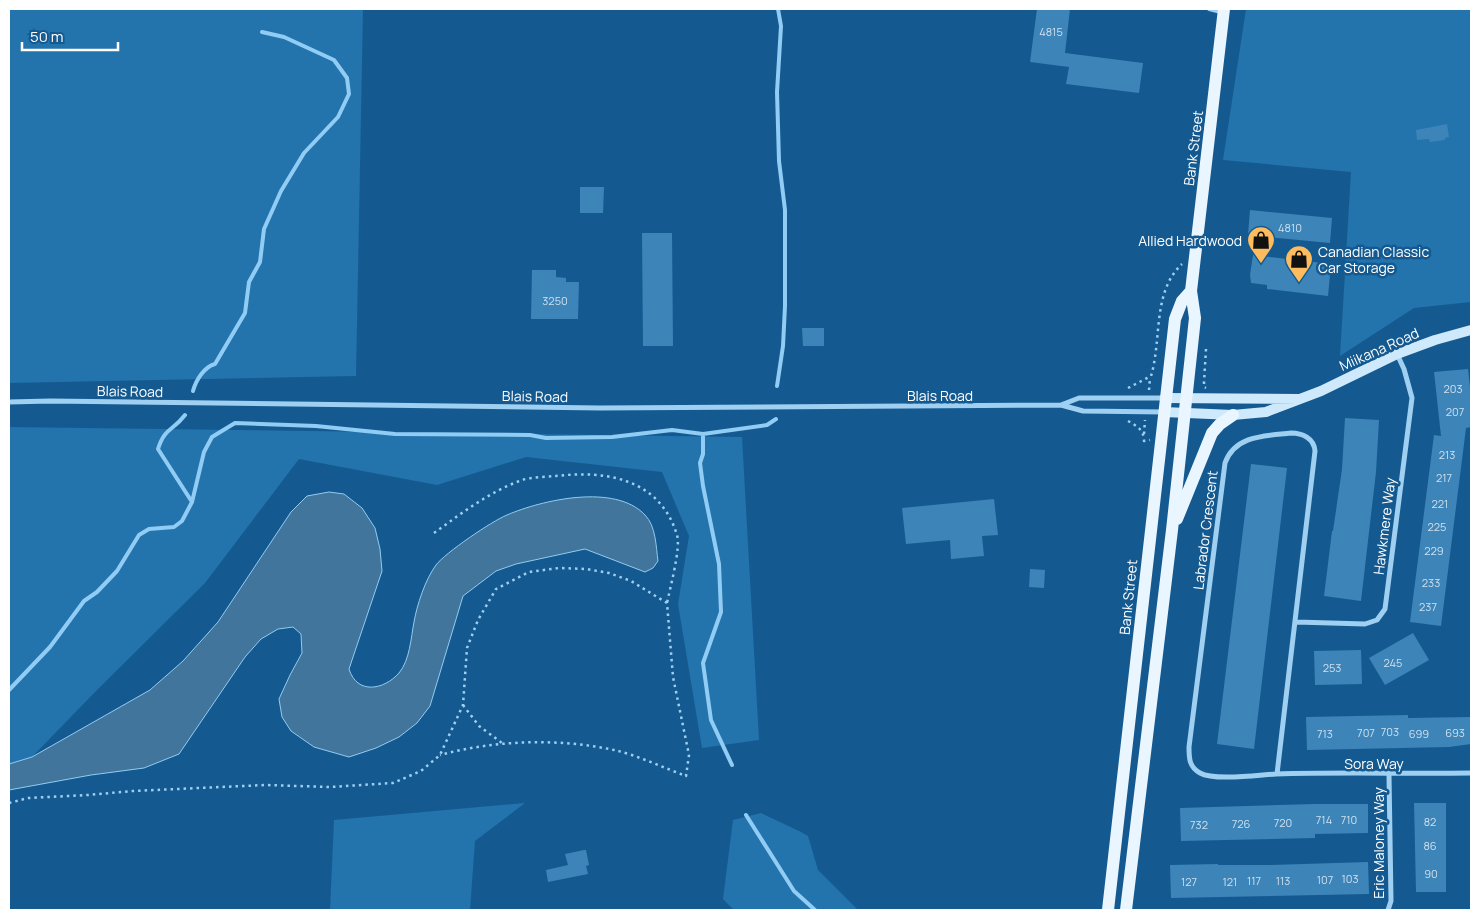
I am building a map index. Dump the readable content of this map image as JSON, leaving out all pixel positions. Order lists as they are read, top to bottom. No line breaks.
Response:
{"streets":{"main road":["Bank Street"],"street":["Miikana Road","Blais Road","Hawkmere Way","Labrador Crescent","Sora Way","Eric Maloney Way"]},"crossings":[["Bank Street","Miikana Road"],["Bank Street","Blais Road"],["Miikana Road","Blais Road"],["Miikana Road","Hawkmere Way"],["Hawkmere Way","Labrador Crescent"],["Labrador Crescent","Sora Way"],["Sora Way","Eric Maloney Way"]],"places":{"shop":["Allied Hardwood","Canadian Classic Car Storage"]},"house_numbers":["4815","4810","3250","203","207","213","217","221","225","229","233","237","245","253","703","707","693","713","699","714","710","82","720","726","732","86","90","103","107","117","113","127","121"],"scale_bar":"50 m"}
